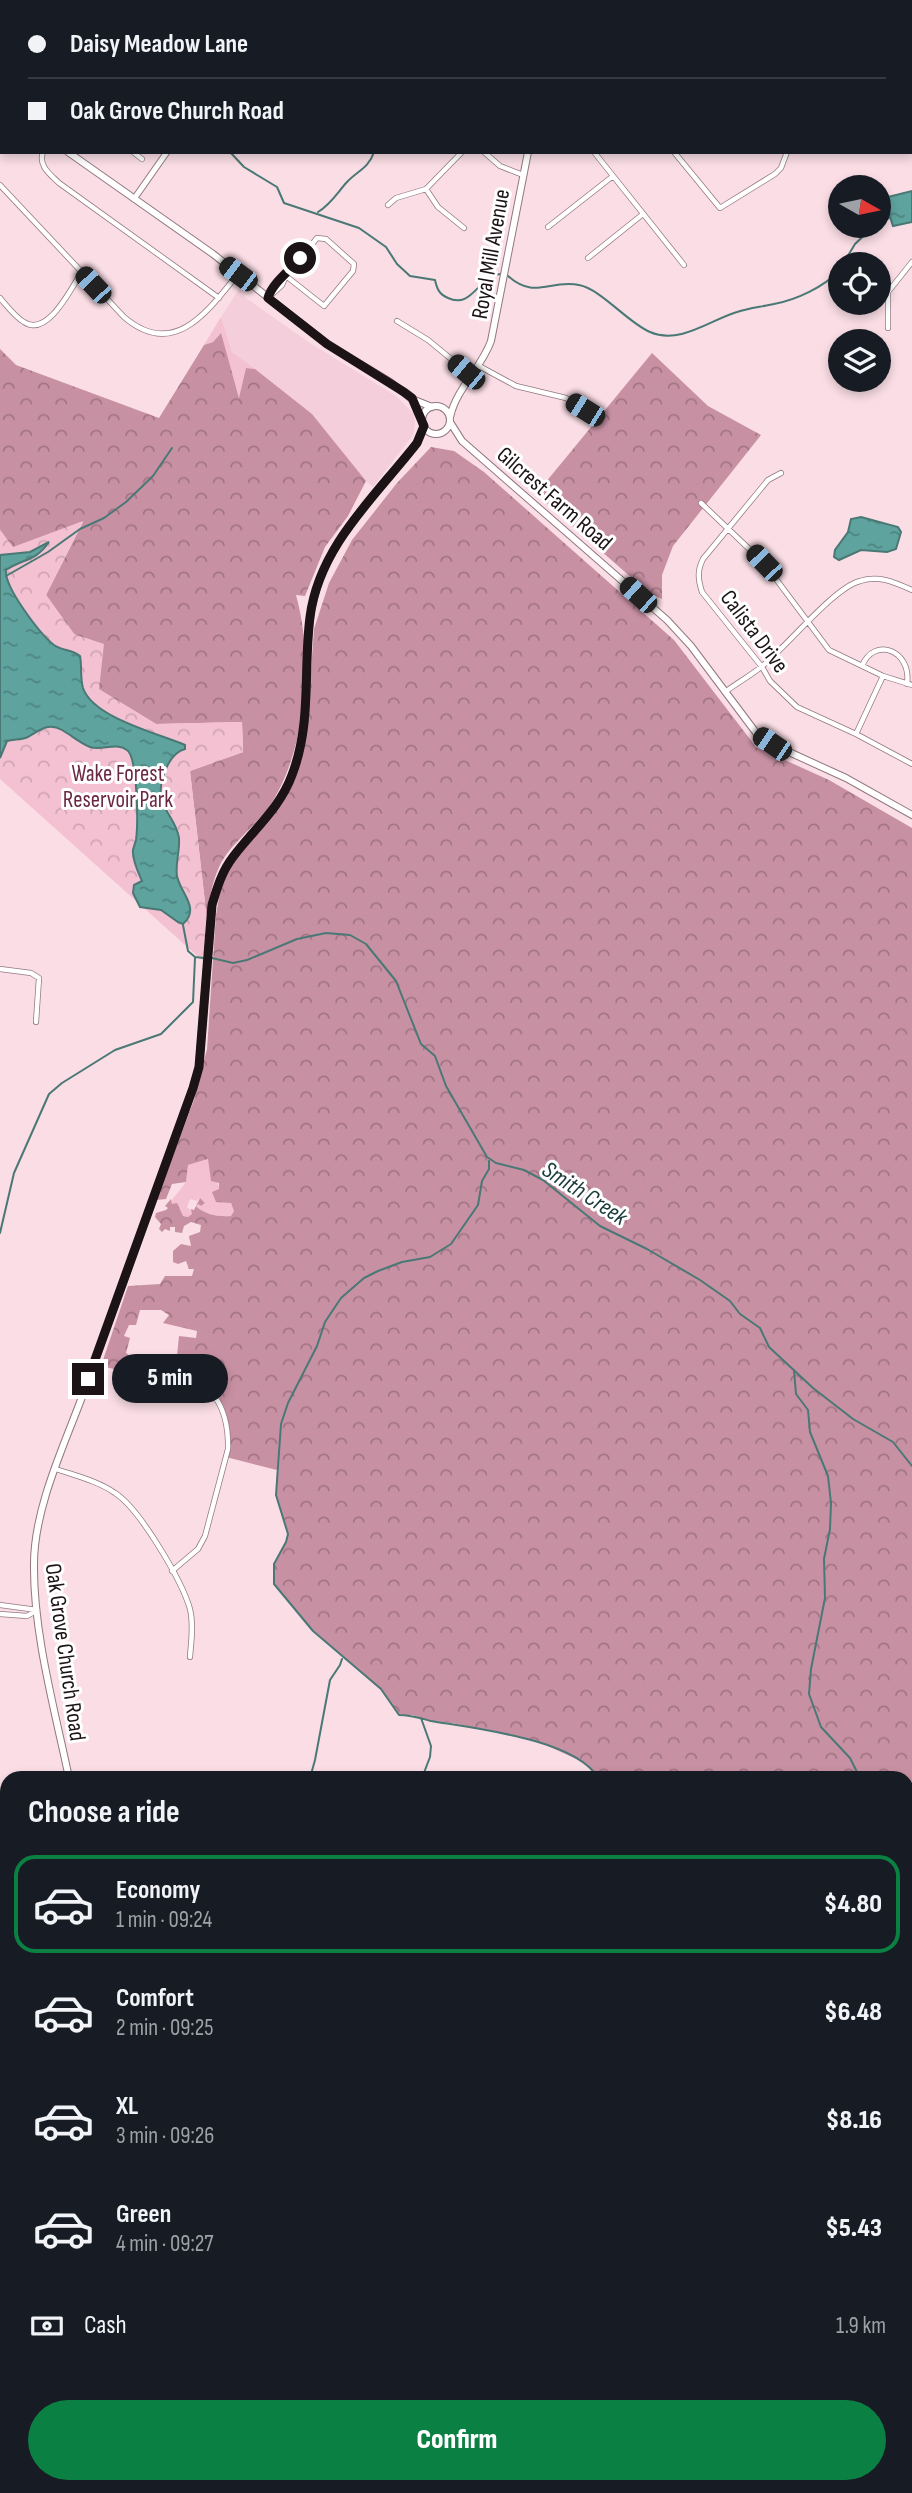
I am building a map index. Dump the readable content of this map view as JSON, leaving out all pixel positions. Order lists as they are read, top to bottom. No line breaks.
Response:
{"streets":{"main road":["Royal Mill Avenue","Gilcrest Farm Road","Oak Grove Church Road"],"street":["Calista Drive"]},"crossings":[["Royal Mill Avenue","Gilcrest Farm Road"],["Royal Mill Avenue","Oak Grove Church Road"],["Gilcrest Farm Road","Oak Grove Church Road"]],"water":["Smith Creek"],"parks":["Wake Forest Reservoir Park"],"north":"right","page":{"banner":["Daisy Meadow Lane","Oak Grove Church Road"],"bubble":"5 min","heading":"Choose a ride","list":[{"name":"Economy","note":"1 min · 09:24","value":"$4.80"},{"name":"Comfort","note":"2 min · 09:25","value":"$6.48"},{"name":"XL","note":"3 min · 09:26","value":"$8.16"},{"name":"Green","note":"4 min · 09:27","value":"$5.43"}],"pay":["Cash","1.9 km"],"buttons":"Confirm"}}
